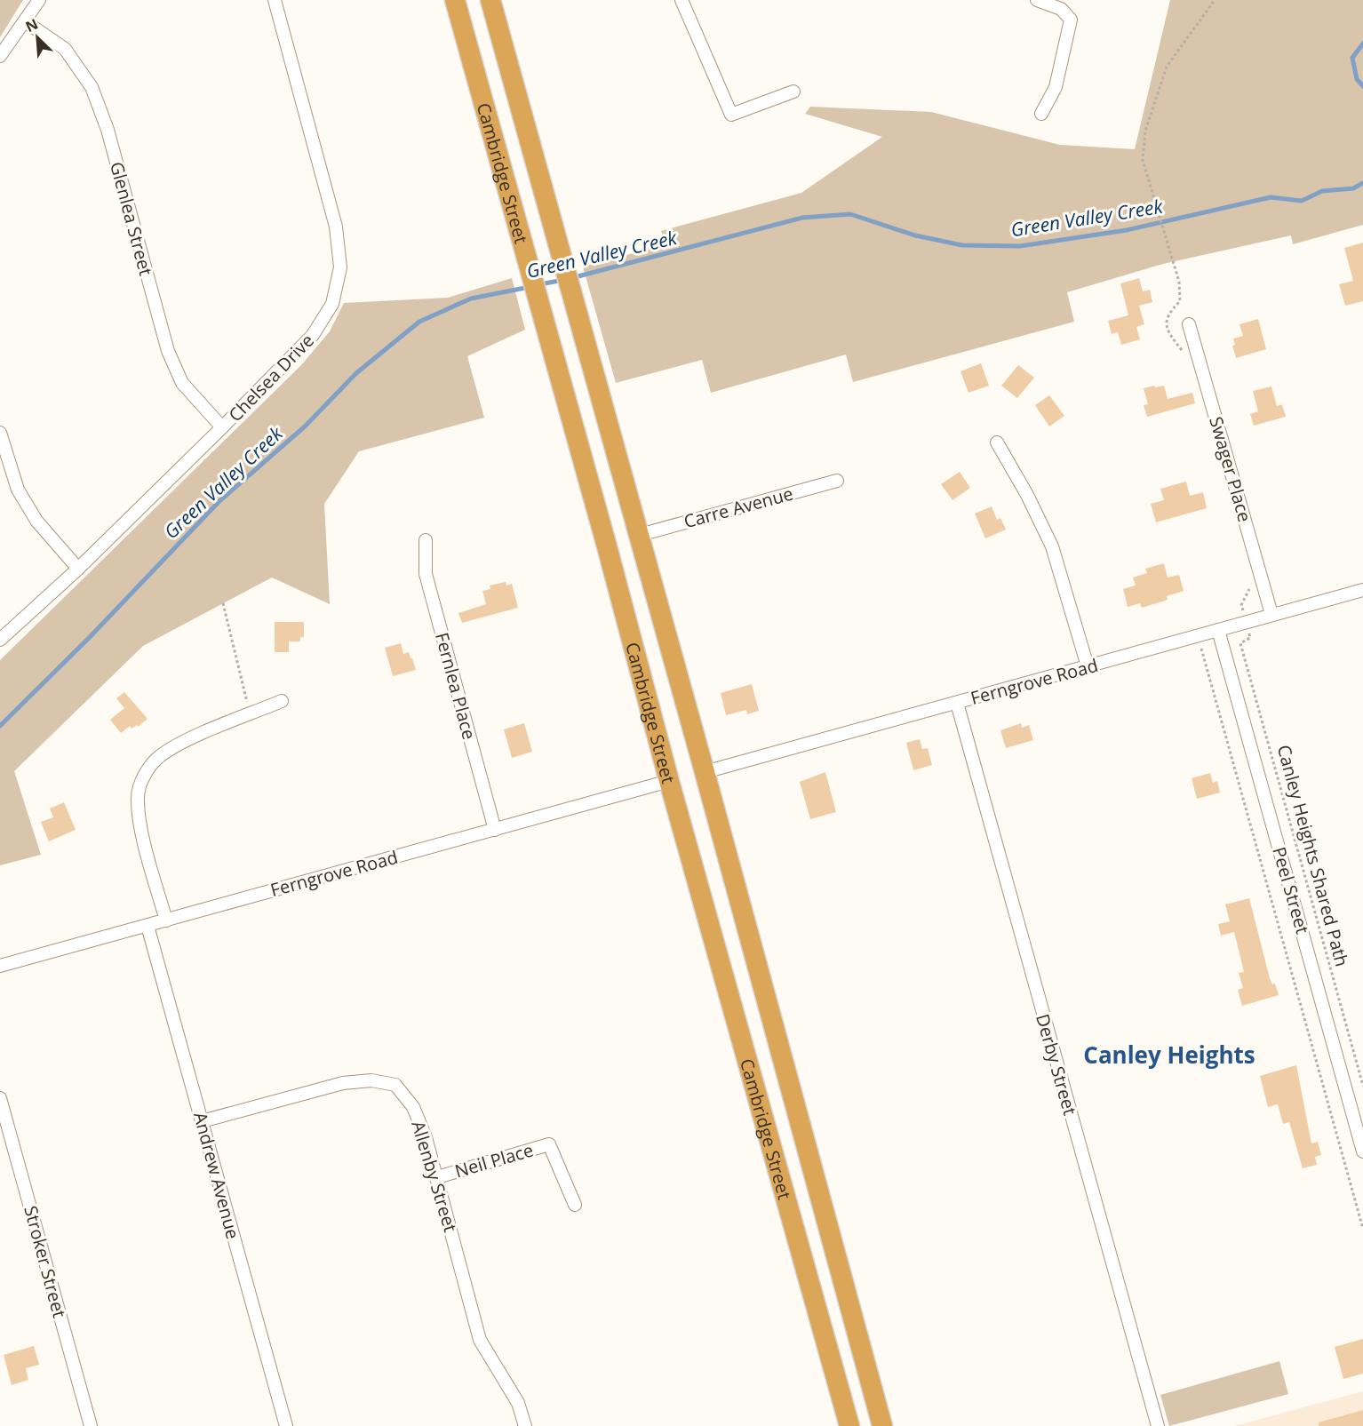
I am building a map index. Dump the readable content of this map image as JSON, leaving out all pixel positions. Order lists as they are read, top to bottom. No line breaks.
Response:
{"streets":{"highway":["Cambridge Street"],"street":["Glenlea Street","Chelsea Drive","Swager Place","Carre Avenue","Ferngrove Road","Fernlea Place","Peel Street","Derby Street","Neil Place","Andrew Avenue","Allenby Street","Stroker Street"],"path":["Canley Heights Shared Path"]},"crossings":[["Cambridge Street","Carre Avenue"],["Cambridge Street","Ferngrove Road"],["Glenlea Street","Chelsea Drive"],["Swager Place","Ferngrove Road"],["Ferngrove Road","Fernlea Place"],["Ferngrove Road","Peel Street"],["Ferngrove Road","Derby Street"],["Ferngrove Road","Andrew Avenue"],["Neil Place","Allenby Street"],["Andrew Avenue","Allenby Street"]],"districts":["Canley Heights"],"water":["Green Valley Creek"],"north":"top left"}
